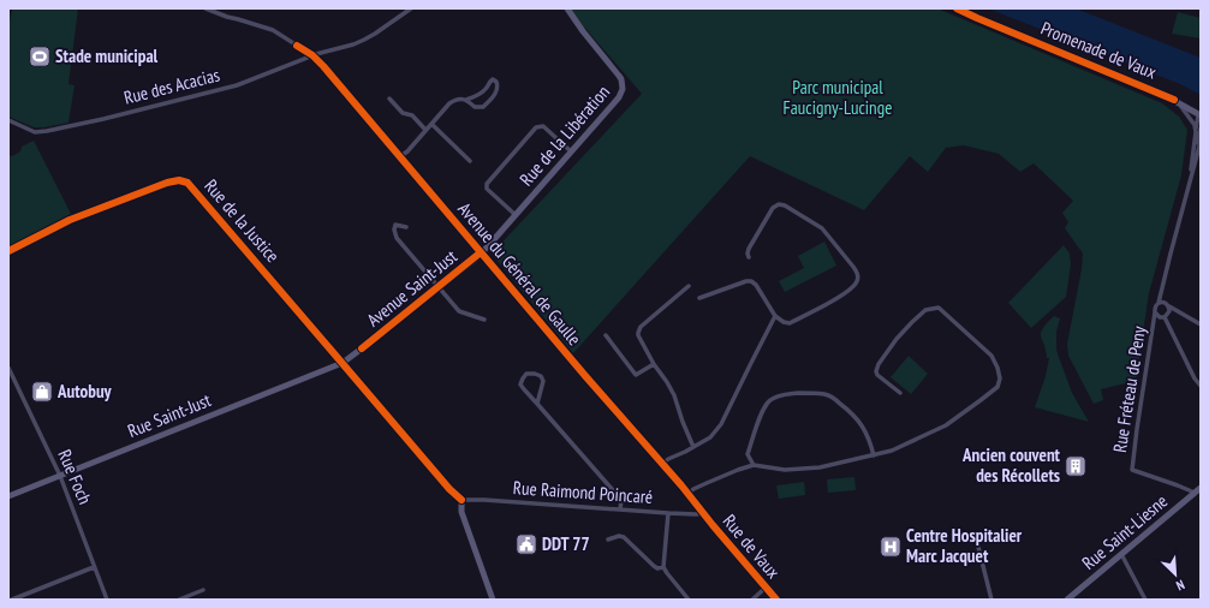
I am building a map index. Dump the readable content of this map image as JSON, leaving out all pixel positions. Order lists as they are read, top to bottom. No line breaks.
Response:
{"streets":{"street":["Promenade de Vaux","Rue des Acacias","Rue de la Libération","Rue de la Justice","Avenue du Général de Gaulle","Avenue Saint-Just","Rue Fréteau de Peny","Rue Saint-Just","Rue Foch","Rue Raimond Poincaré","Rue Saint-Liesne","Rue de Vaux"]},"crossings":[["Rue des Acacias","Avenue du Général de Gaulle"],["Rue de la Libération","Avenue du Général de Gaulle"],["Rue de la Libération","Avenue Saint-Just"],["Rue de la Justice","Avenue Saint-Just"],["Rue de la Justice","Rue Saint-Just"],["Avenue du Général de Gaulle","Avenue Saint-Just"],["Avenue du Général de Gaulle","Rue Raimond Poincaré"],["Avenue du Général de Gaulle","Rue de Vaux"],["Avenue Saint-Just","Rue Saint-Just"],["Rue Fréteau de Peny","Rue Saint-Liesne"],["Rue Saint-Just","Rue Foch"],["Rue Raimond Poincaré","Rue de Vaux"]],"parks":["Parc municipal Faucigny-Lucinge"],"places":{"sports":["Stade municipal"],"shop":["Autobuy"],"building":["Ancien couvent des Récollets"],"public building":["DDT 77"],"hospital":["Centre Hospitalier Marc Jacquet"]},"north":"bottom right"}
